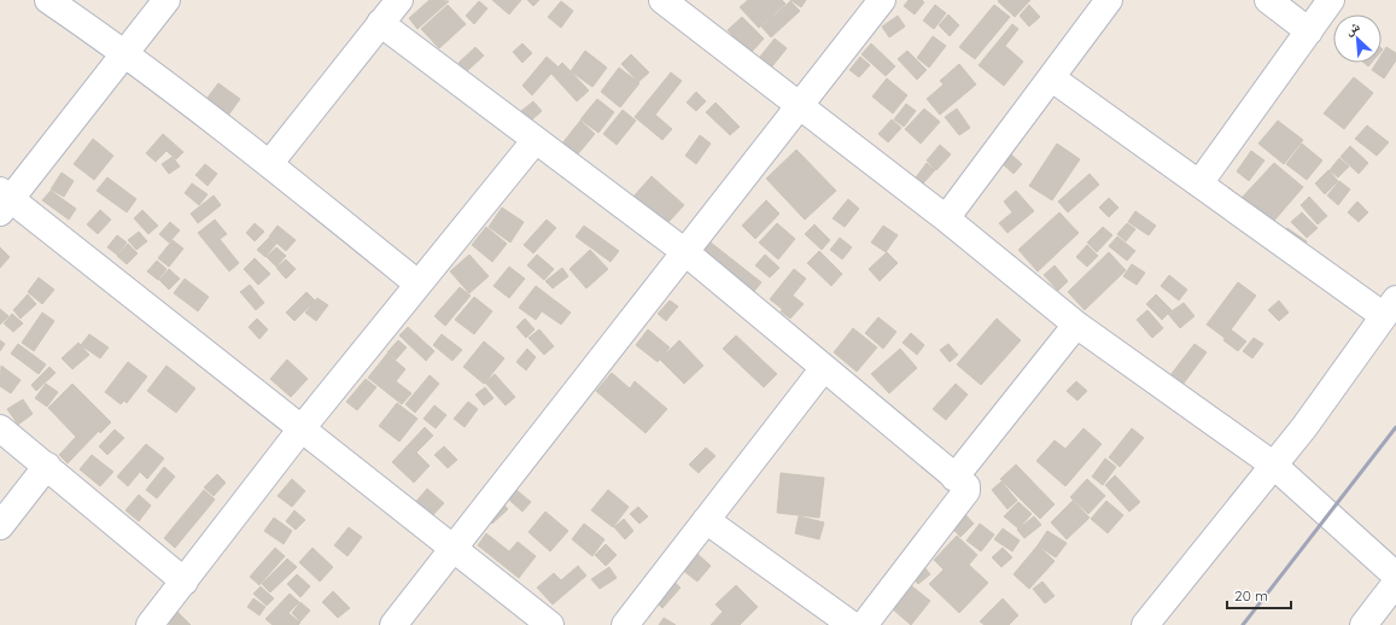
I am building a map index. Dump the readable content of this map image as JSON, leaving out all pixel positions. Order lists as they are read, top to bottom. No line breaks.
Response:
{"scale_bar":"20 m","north":"top left"}
